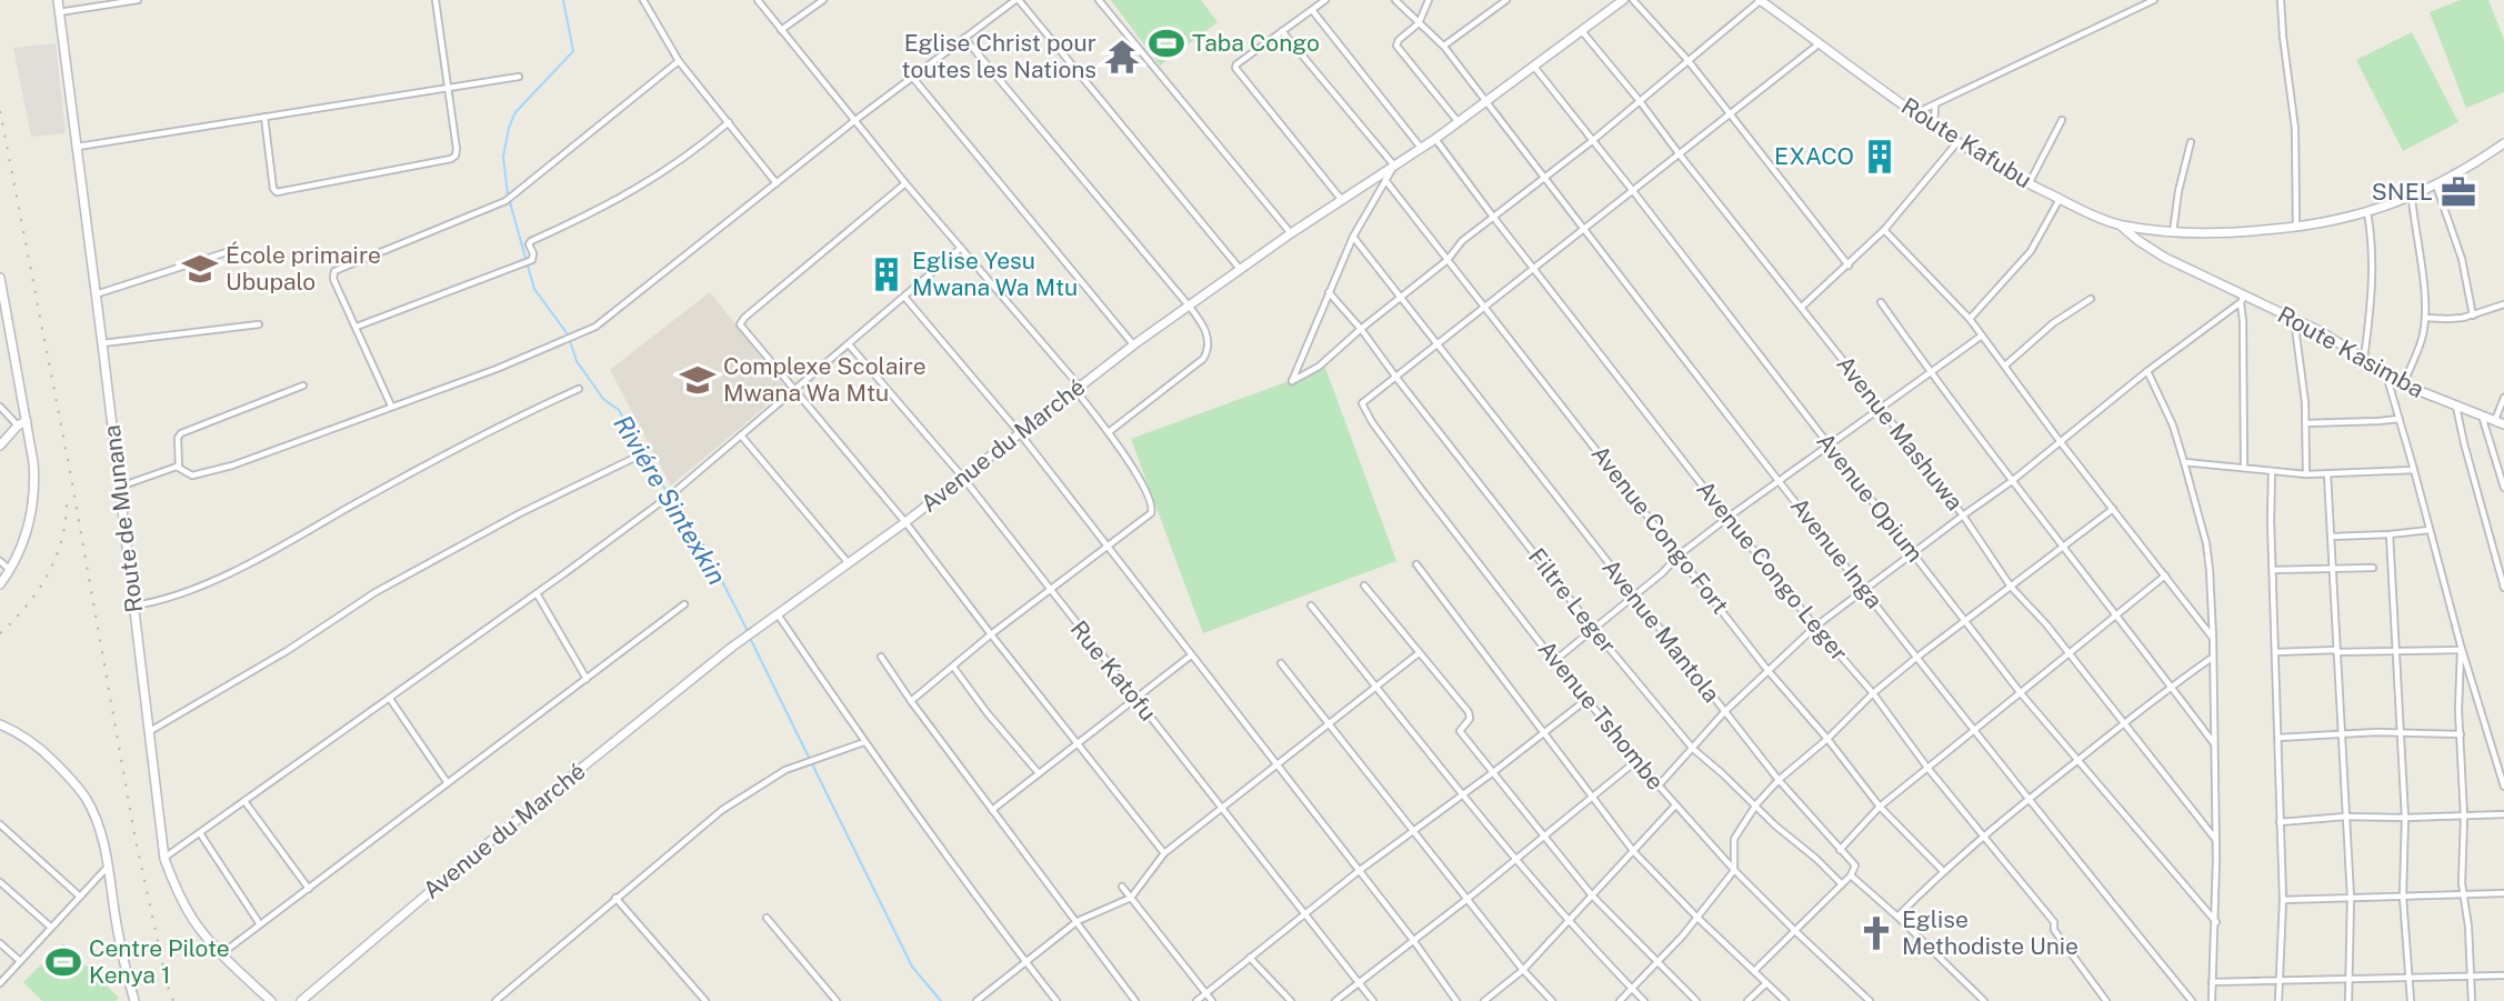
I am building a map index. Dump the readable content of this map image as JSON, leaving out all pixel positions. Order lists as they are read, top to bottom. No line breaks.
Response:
{"streets":{"street":["Route Kafubu","Route Kasimba","Avenue Mashuwa","Avenue du Marché","Avenue Opium","Route de Munana","Avenue Congo Fort","Avenue Inga","Avenue Congo Leger","Filtre Leger","Avenue Mantola","Rue Katofu","Avenue Tshombe"]},"crossings":[["Route Kafubu","Route Kasimba"],["Avenue Mashuwa","Avenue du Marché"],["Avenue du Marché","Avenue Opium"],["Avenue du Marché","Avenue Inga"],["Avenue du Marché","Avenue Congo Leger"],["Avenue du Marché","Rue Katofu"],["Filtre Leger","Avenue Tshombe"]],"water":["Riviére Sintexkin"],"places":{"sports":["Taba Congo","Centre Pilote Kenya 1"],"temple":["Eglise Christ pour toutes les Nations"],"building":["EXACO","Eglise Yesu Mwana Wa Mtu"],"office":["SNEL"],"school or university":["École primaire Ubupalo","Complexe Scolaire Mwana Wa Mtu"],"church":["Eglise Methodiste Unie"]}}
